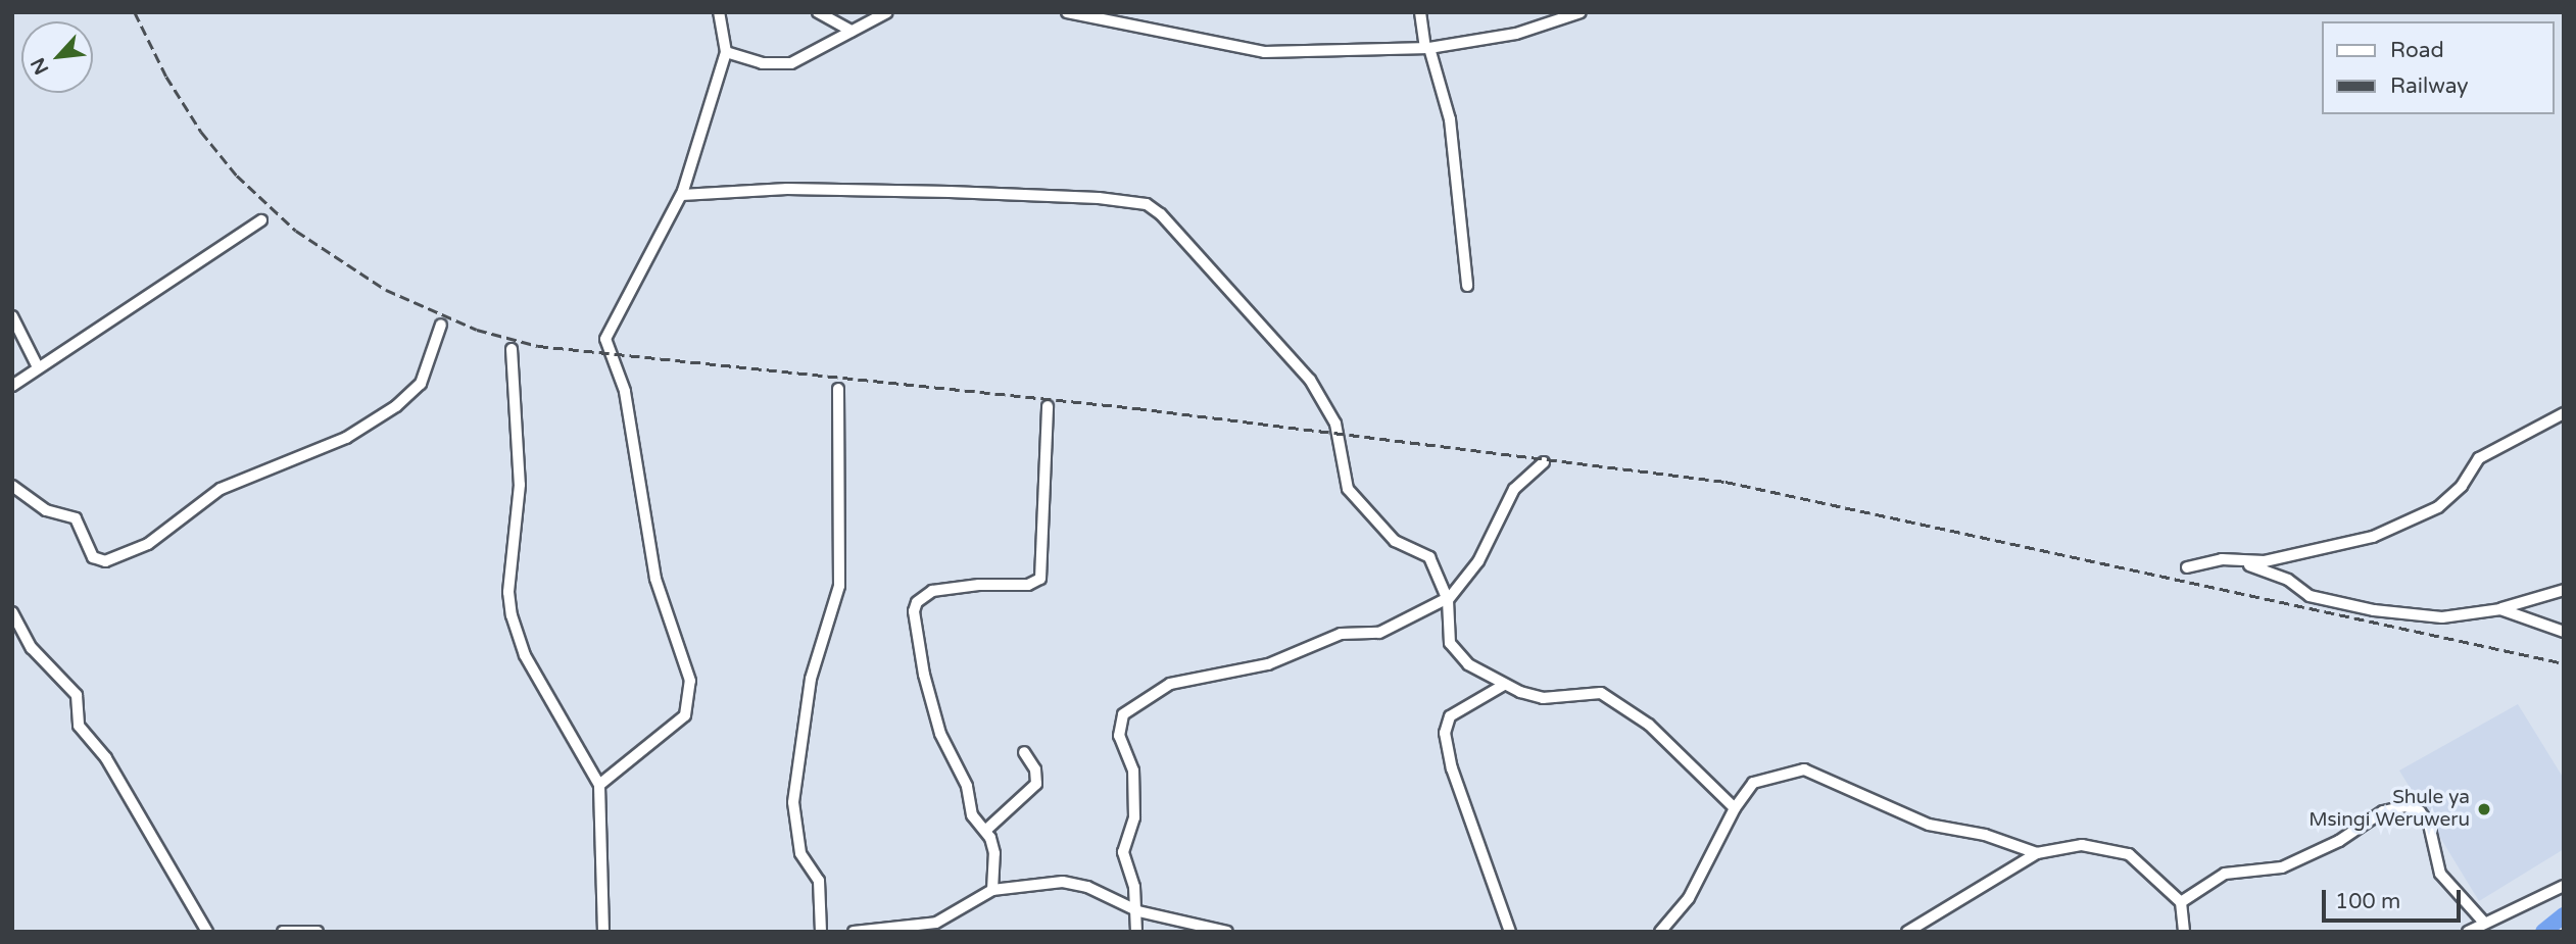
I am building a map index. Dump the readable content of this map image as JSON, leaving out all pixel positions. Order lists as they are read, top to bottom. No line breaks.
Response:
{"places":["Shule ya Msingi Weruweru"],"legend":["Road","Railway"],"scale_bar":"100 m","north":"bottom left"}
